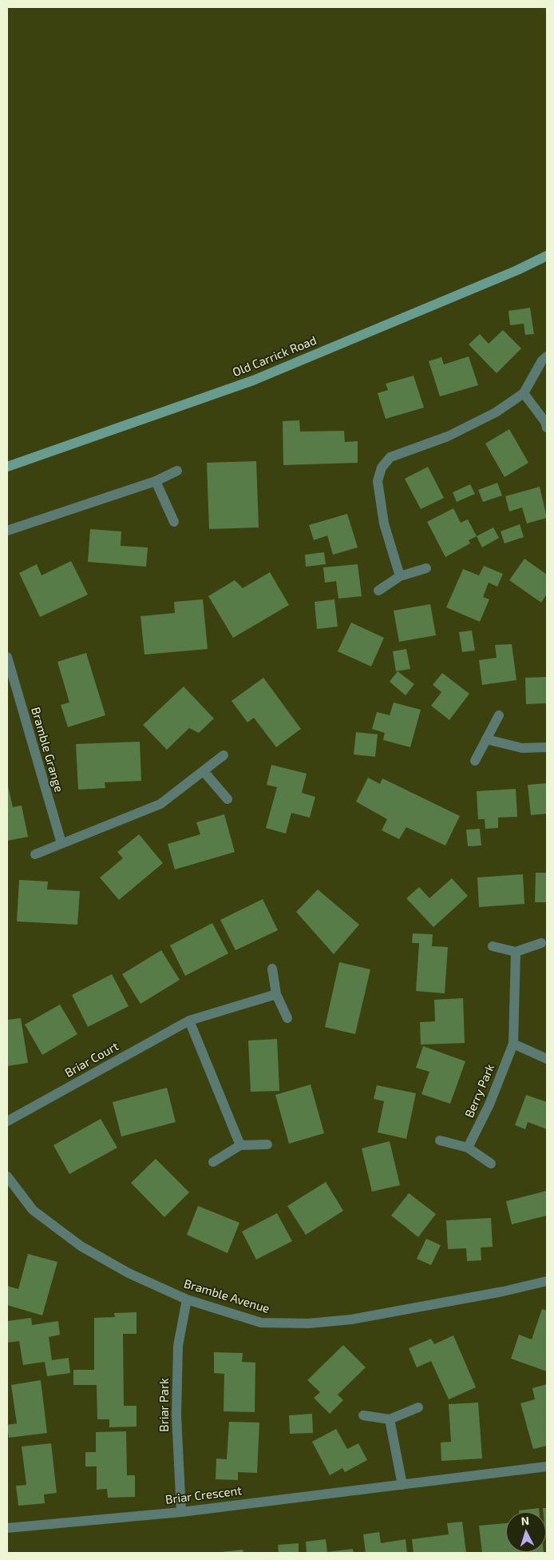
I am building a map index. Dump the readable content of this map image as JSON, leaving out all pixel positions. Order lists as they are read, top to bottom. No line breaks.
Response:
{"streets":{"main road":["Old Carrick Road"],"street":["Bramble Grange","Briar Court","Berry Park","Bramble Avenue","Briar Park","Briar Crescent"]},"crossings":[["Bramble Avenue","Briar Park"],["Briar Park","Briar Crescent"]],"north":"top"}
